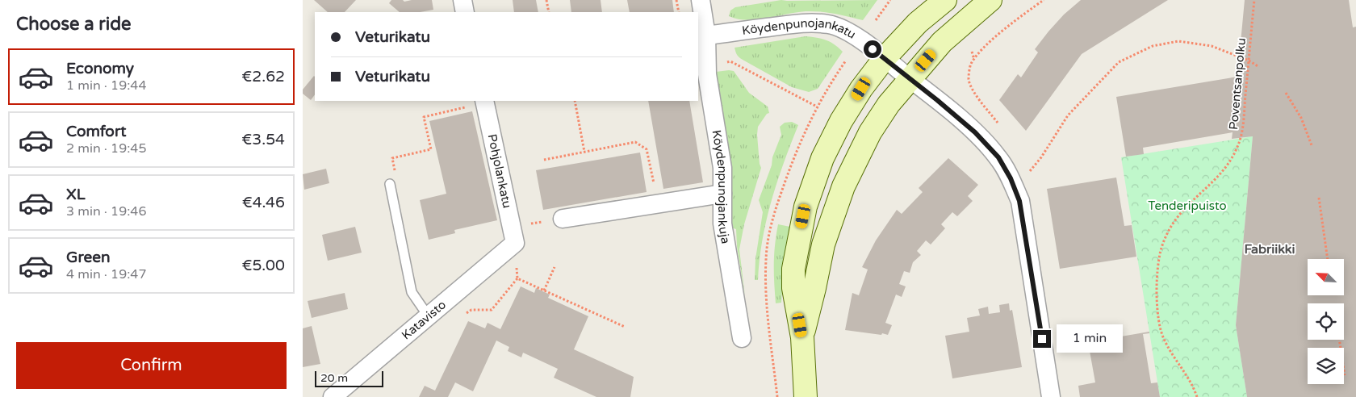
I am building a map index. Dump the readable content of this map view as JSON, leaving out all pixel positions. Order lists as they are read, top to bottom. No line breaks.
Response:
{"streets":{"street":["Köydenpunojankatu","Pohjolankatu","Köydenpunojankuja","Katavisto"],"path":["Poventsanpolku"]},"crossings":[["Köydenpunojankatu","Köydenpunojankuja"],["Pohjolankatu","Katavisto"]],"districts":["Fabriikki"],"parks":["Tenderipuisto"],"scale_bar":"20 m","north":"top left","page":{"heading":"Choose a ride","banner":["Veturikatu","Veturikatu"],"list":[{"name":"Economy","note":"1 min · 19:44","value":"€2.62"},{"name":"Comfort","note":"2 min · 19:45","value":"€3.54"},{"name":"XL","note":"3 min · 19:46","value":"€4.46"},{"name":"Green","note":"4 min · 19:47","value":"€5.00"}],"bubble":"1 min","buttons":"Confirm","scale":"20 m"}}
